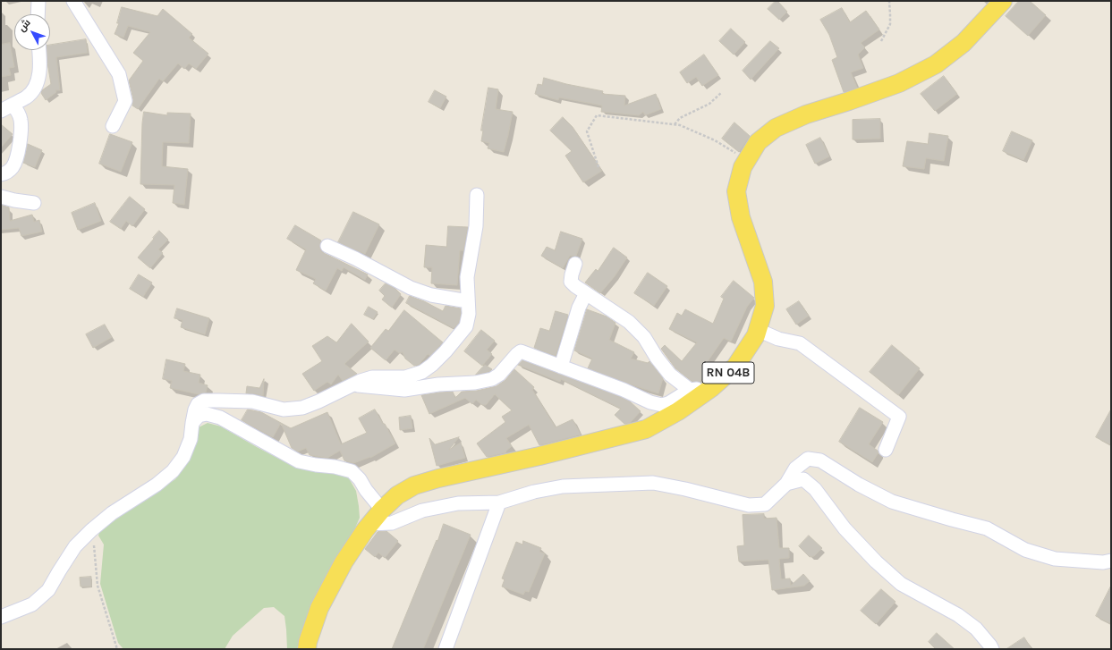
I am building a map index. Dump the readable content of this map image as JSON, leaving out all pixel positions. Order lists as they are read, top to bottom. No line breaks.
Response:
{"streets":{"main road":["RN 04B"]},"north":"top left"}
